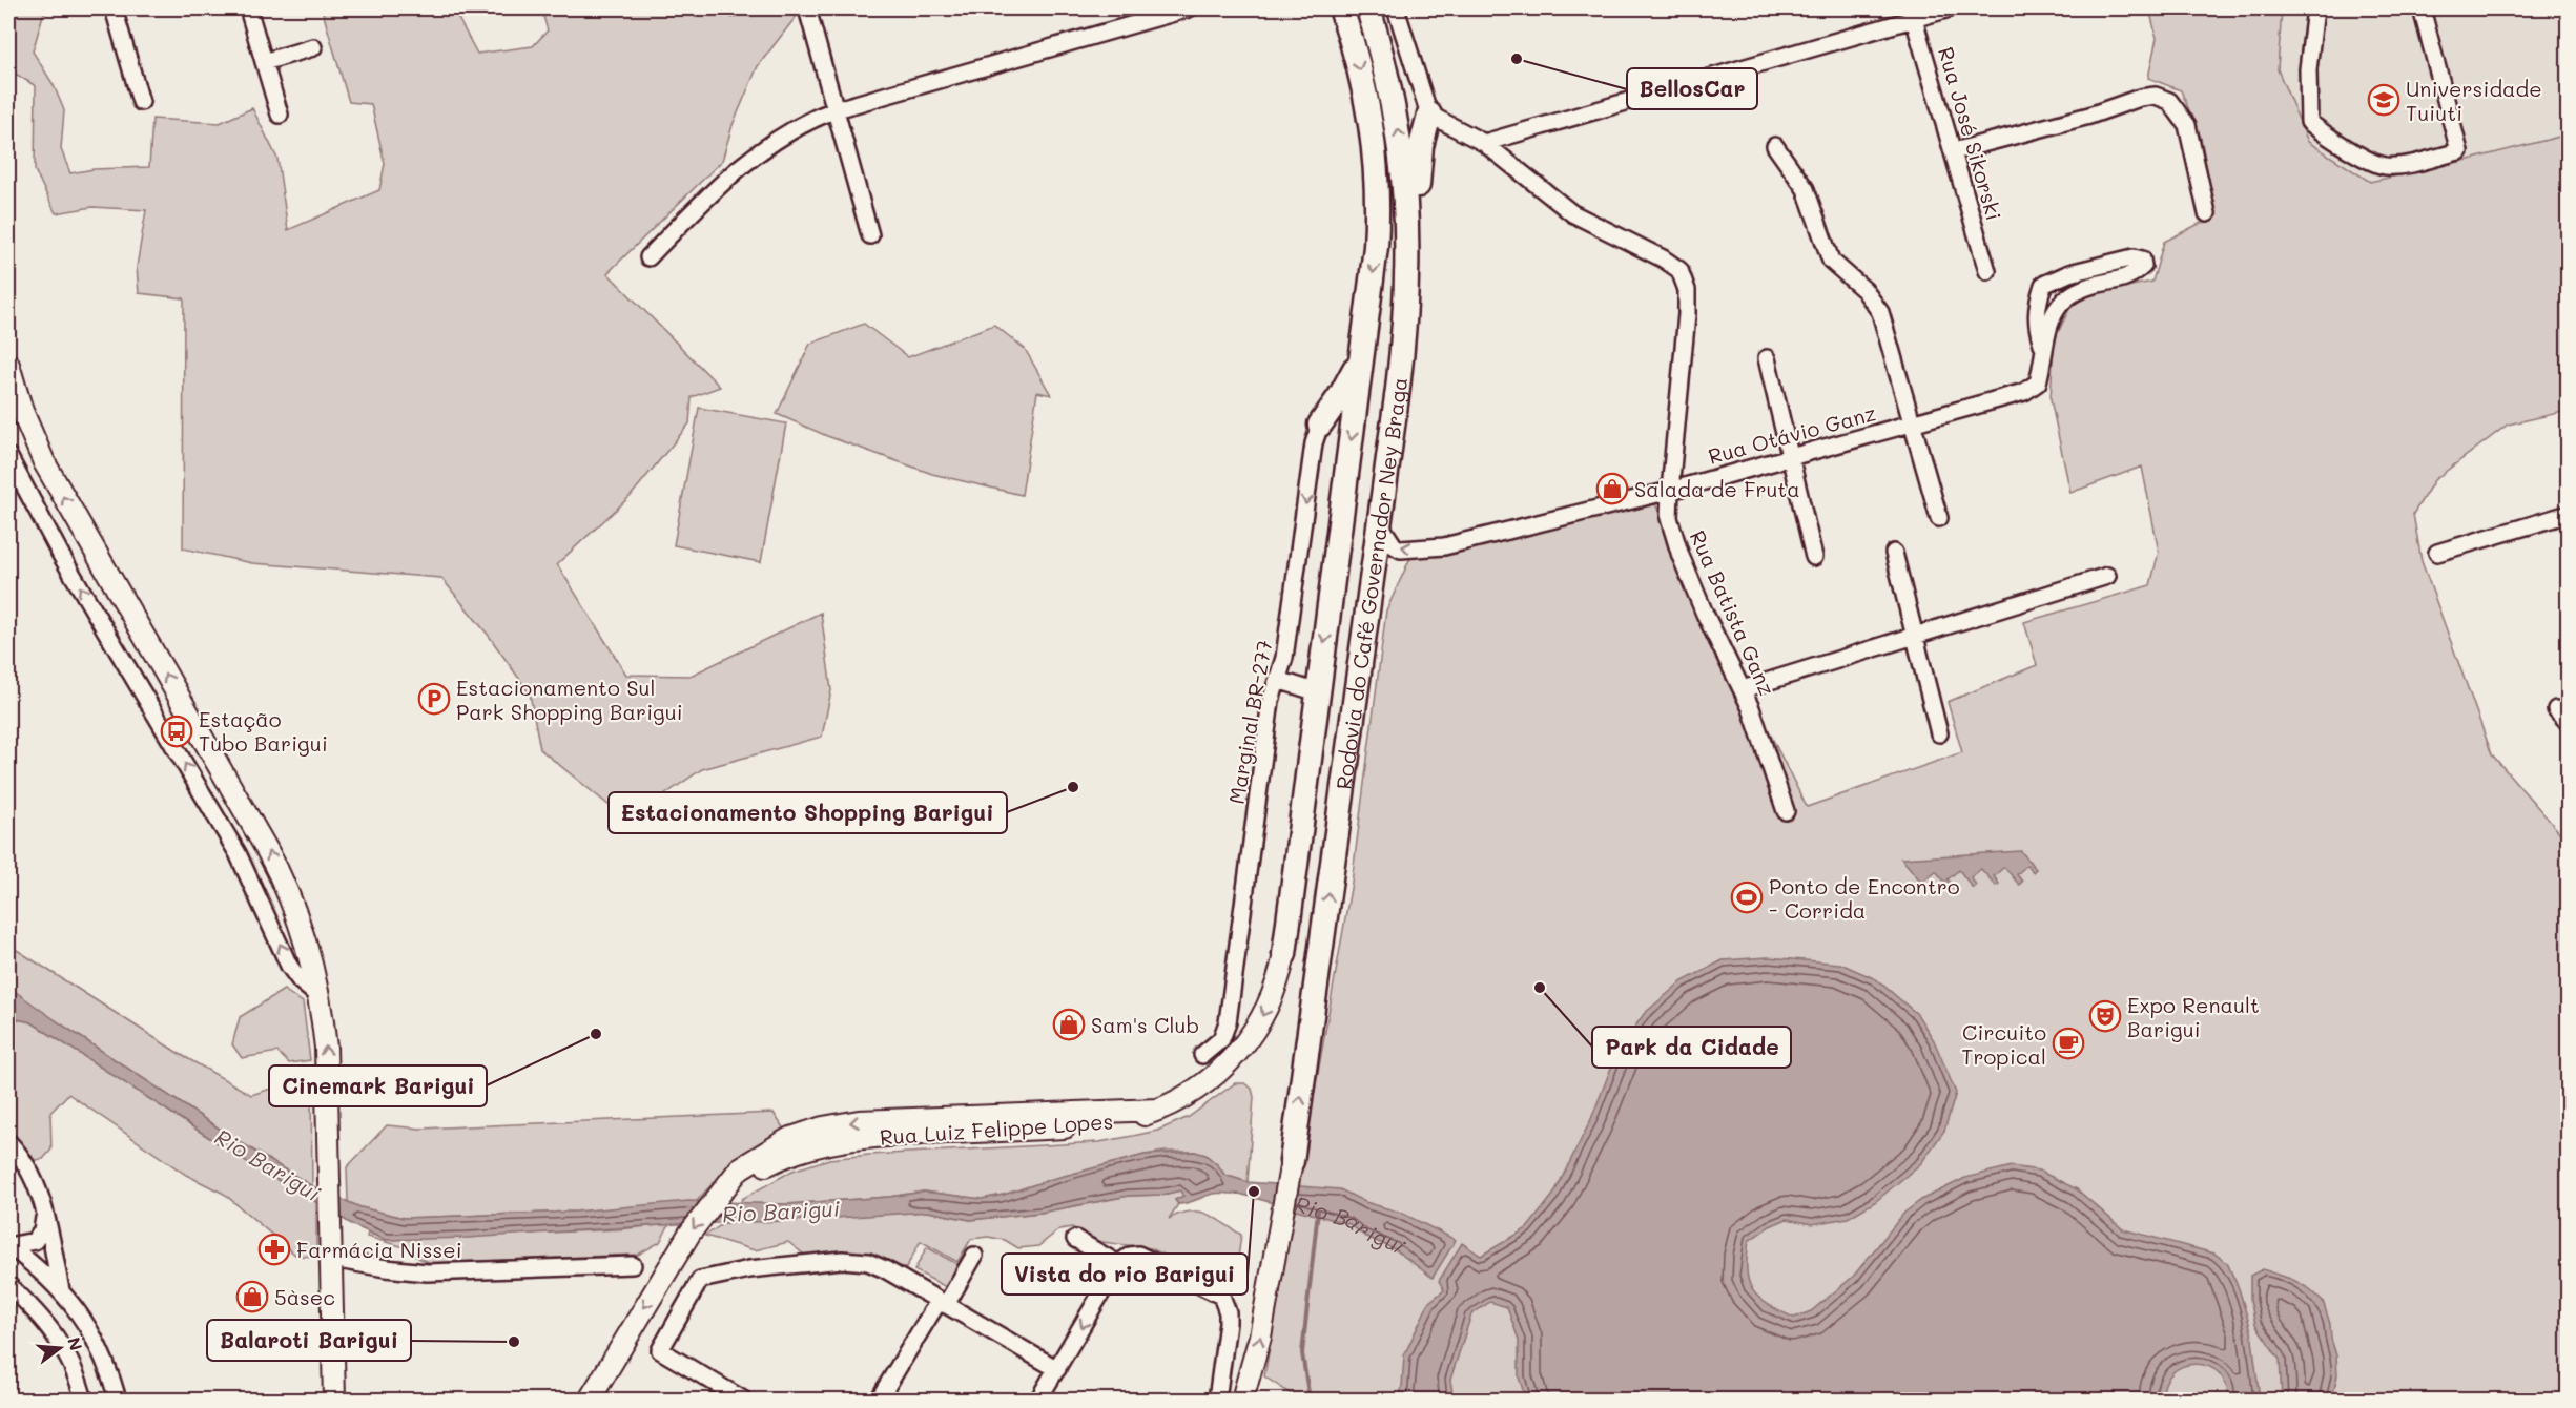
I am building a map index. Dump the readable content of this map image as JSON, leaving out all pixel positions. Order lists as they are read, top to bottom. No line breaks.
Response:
{"streets":{"highway":["Rodovia do Café Governador Ney Braga"],"main road":["Rua Luiz Felippe Lopes"],"street":["Rua José Sikorski","Rua Otávio Ganz","Rua Batista Ganz","Marginal BR-277"]},"crossings":[["Rua Otávio Ganz","Rodovia do Café Governador Ney Braga"],["Rua Otávio Ganz","Rua Batista Ganz"],["Rodovia do Café Governador Ney Braga","Rua Luiz Felippe Lopes"]],"one_way":["Rua Otávio Ganz","Marginal BR-277","Rua Luiz Felippe Lopes"],"water":["Rio Barigui"],"places":{"other":["BellosCar","Estacionamento Shopping Barigui","Park da Cidade","Cinemark Barigui","Vista do rio Barigui","Balaroti Barigui"],"school or university":["Universidade Tuiuti"],"shop":["Salada de Fruta","Sam's Club","5àsec"],"parking":["Estacionamento Sul Park Shopping Barigui"],"bus stop":["Estação Tubo Barigui"],"sports":["Ponto de Encontro - Corrida"],"theatre":["Expo Renault Barigui"],"cafe":["Circuito Tropical"],"pharmacy":["Farmácia Nissei"]},"north":"right"}
